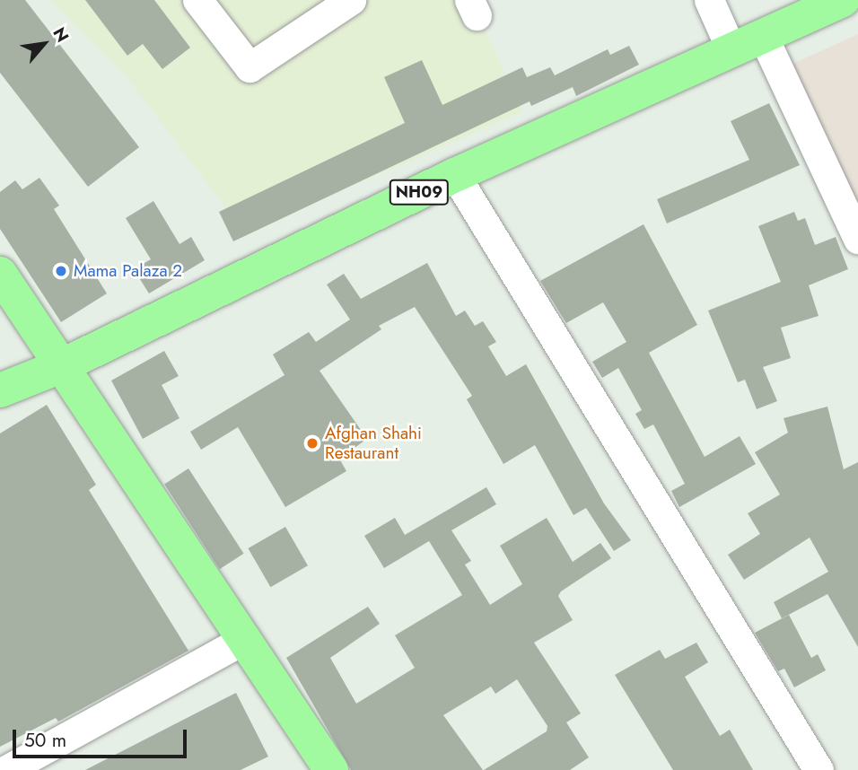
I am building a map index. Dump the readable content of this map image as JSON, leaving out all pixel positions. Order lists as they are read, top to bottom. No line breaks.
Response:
{"streets":{"main road":["NH09"]},"places":["Mama Palaza 2","Afghan Shahi Restaurant"],"scale_bar":"50 m","north":"top right"}
